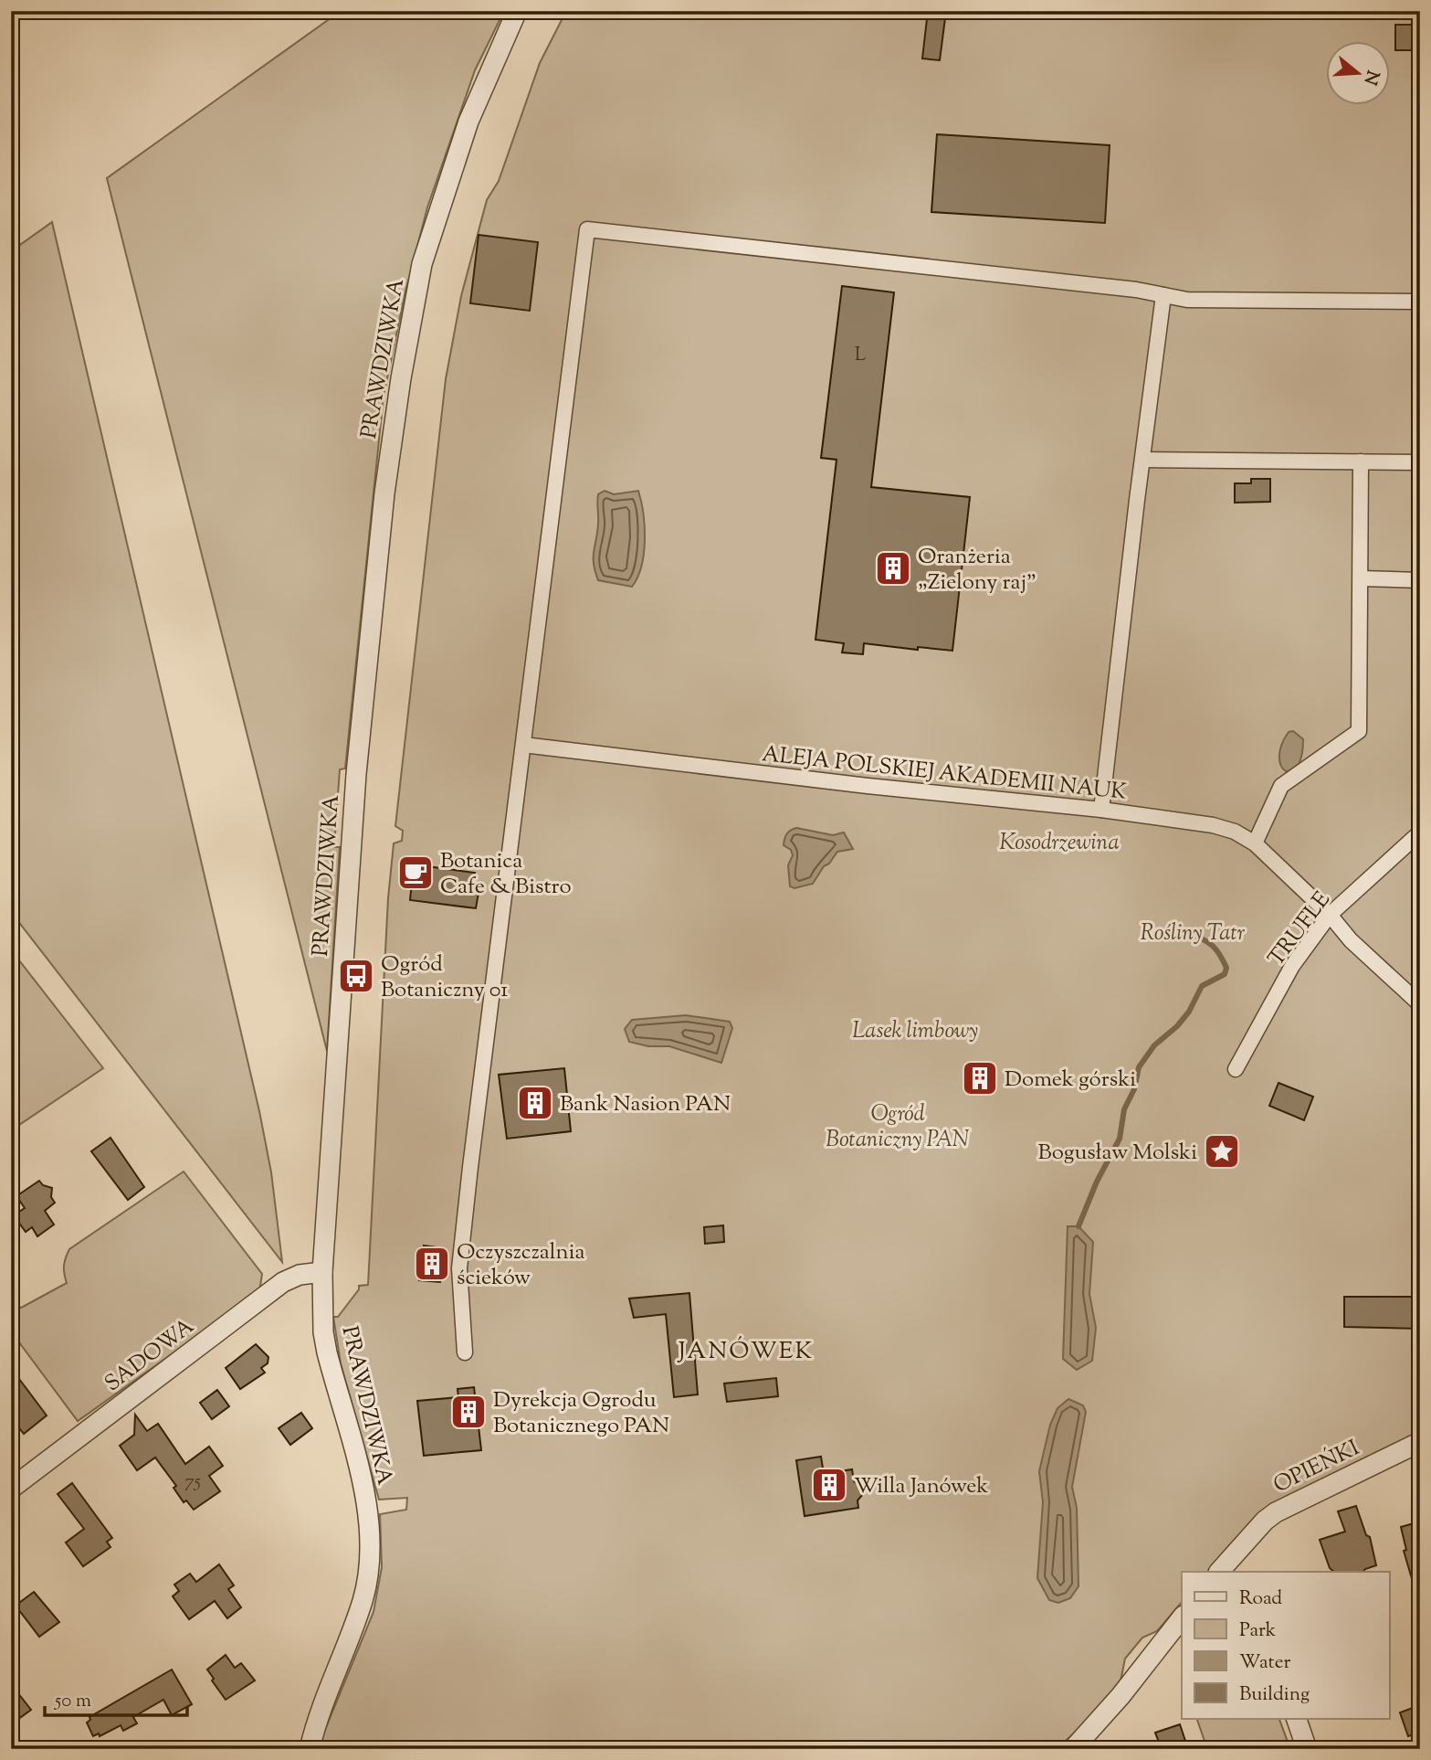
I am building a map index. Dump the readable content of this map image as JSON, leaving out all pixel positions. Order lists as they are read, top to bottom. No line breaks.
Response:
{"streets":{"street":["PRAWDZIWKA","ALEJA POLSKIEJ AKADEMII NAUK","TRUFLE","SADOWA","OPIEŃKI"]},"crossings":[["PRAWDZIWKA","SADOWA"],["ALEJA POLSKIEJ AKADEMII NAUK","TRUFLE"]],"districts":["JANÓWEK"],"parks":["Kosodrzewina","Rośliny Tatr","Lasek limbowy","Ogród Botaniczny PAN"],"places":{"building":["Oranżeria „Zielony raj”","Domek górski","Bank Nasion PAN","Oczyszczalnia ścieków","Dyrekcja Ogrodu Botanicznego PAN","Willa Janówek"],"cafe":["Botanica Cafe & Bistro"],"bus stop":["Ogród Botaniczny 01"],"place":["Bogusław Molski"]},"house_numbers":["L","75"],"legend":["Road","Park","Water","Building"],"scale_bar":"50 m","north":"right"}
